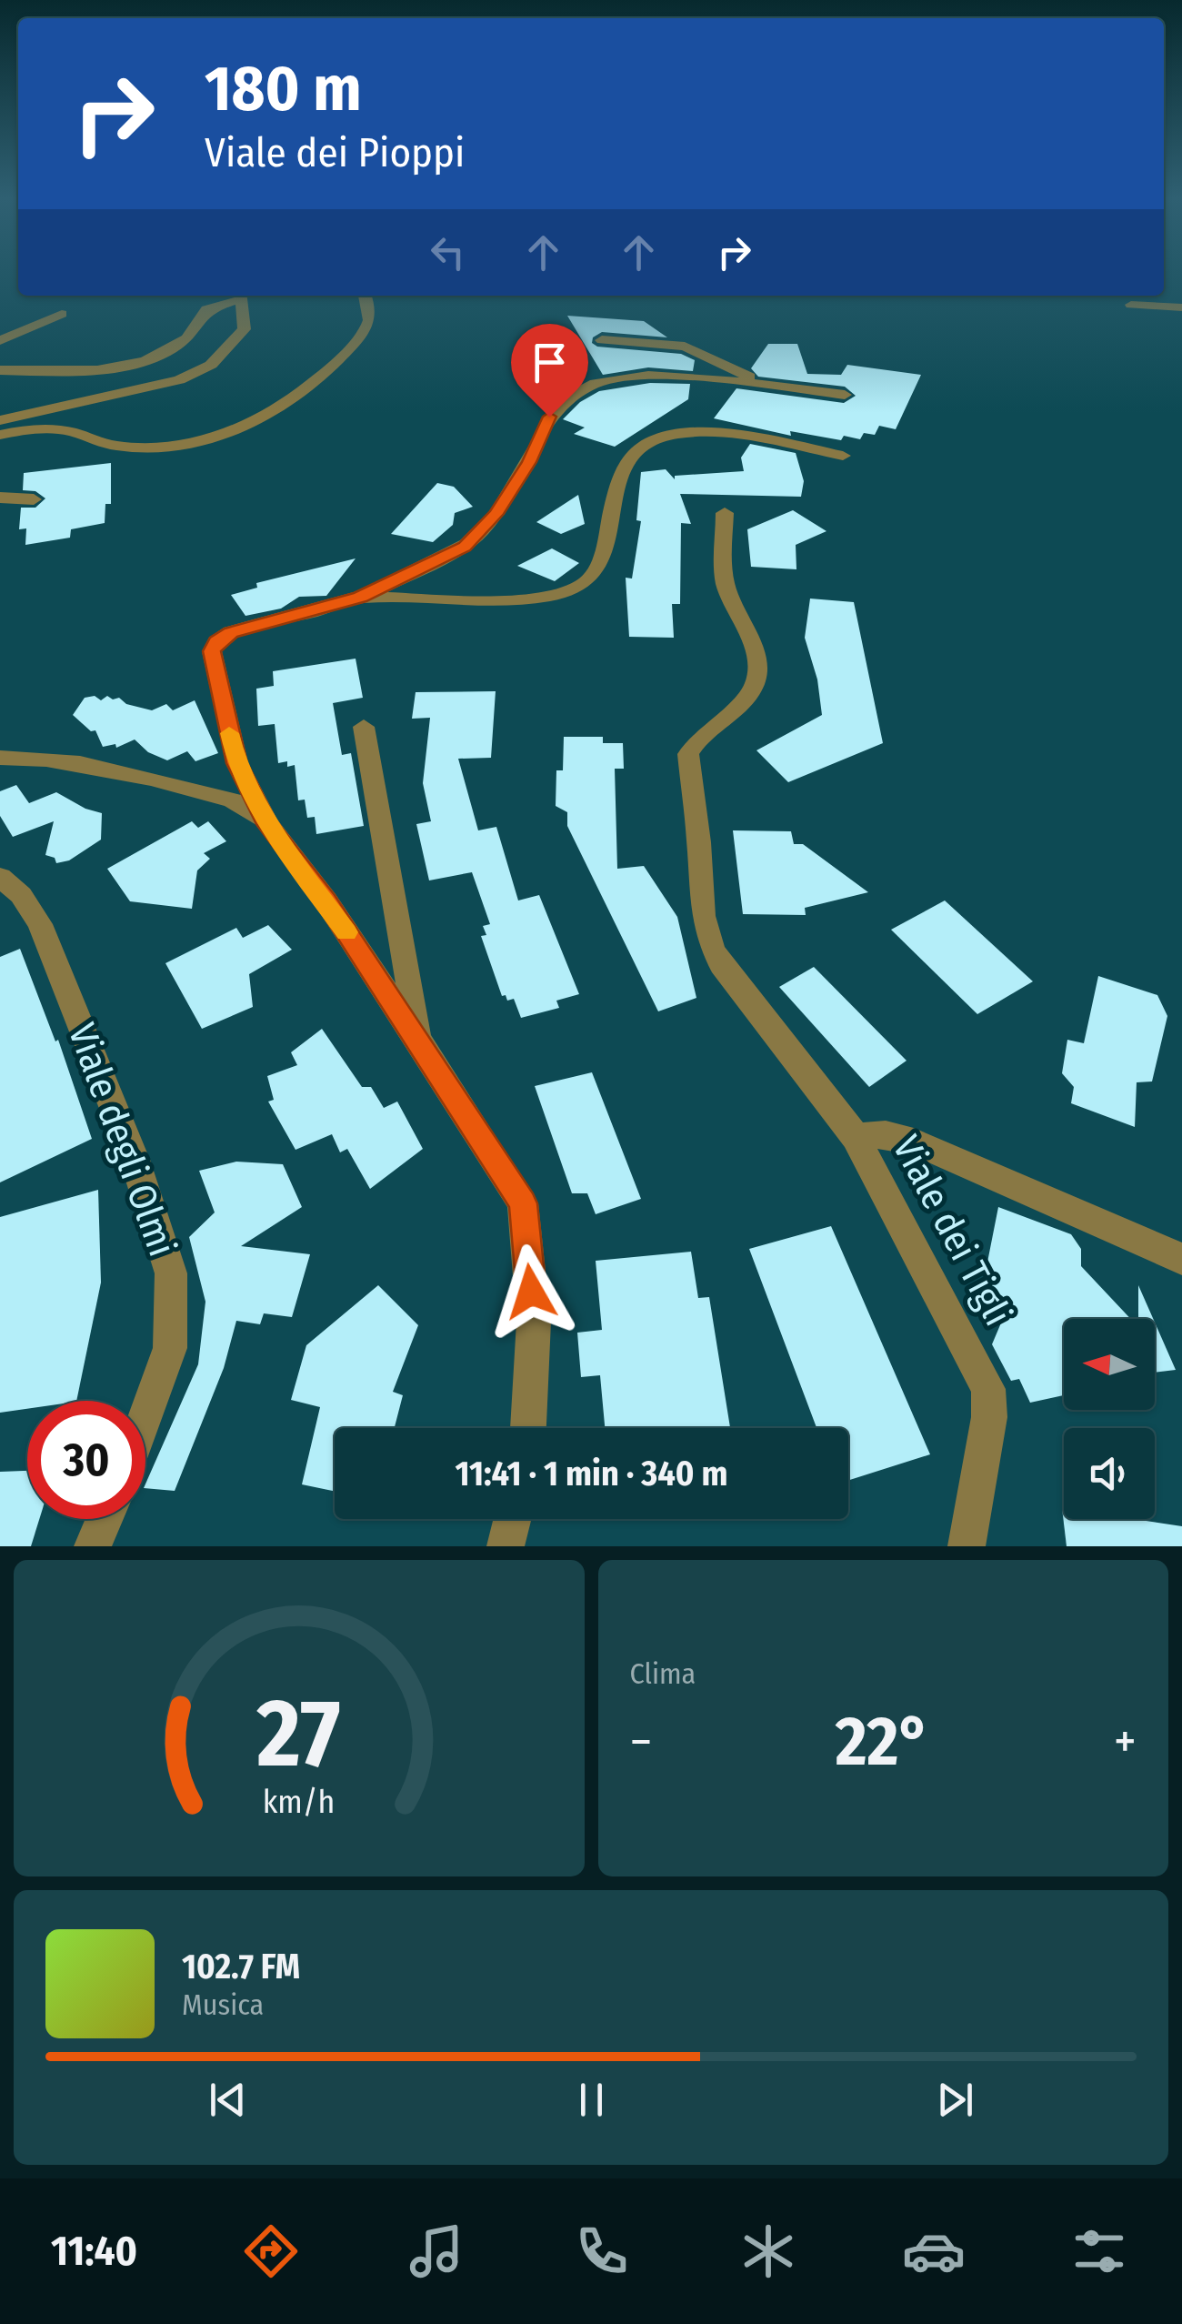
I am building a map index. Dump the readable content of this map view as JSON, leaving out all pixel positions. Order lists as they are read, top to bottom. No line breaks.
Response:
{"streets":{"street":["Viale degli Olmi","Viale dei Tigli"]},"north":"left","page":{"turn":["180 m","Viale dei Pioppi"],"limit":"30","trip":"11:41 · 1 min · 340 m","tile":"Clima","heat":["−","22°","+"],"song":["102.7 FM","Musica"],"tabs":"11:40","gauge":["27","km/h"]}}
